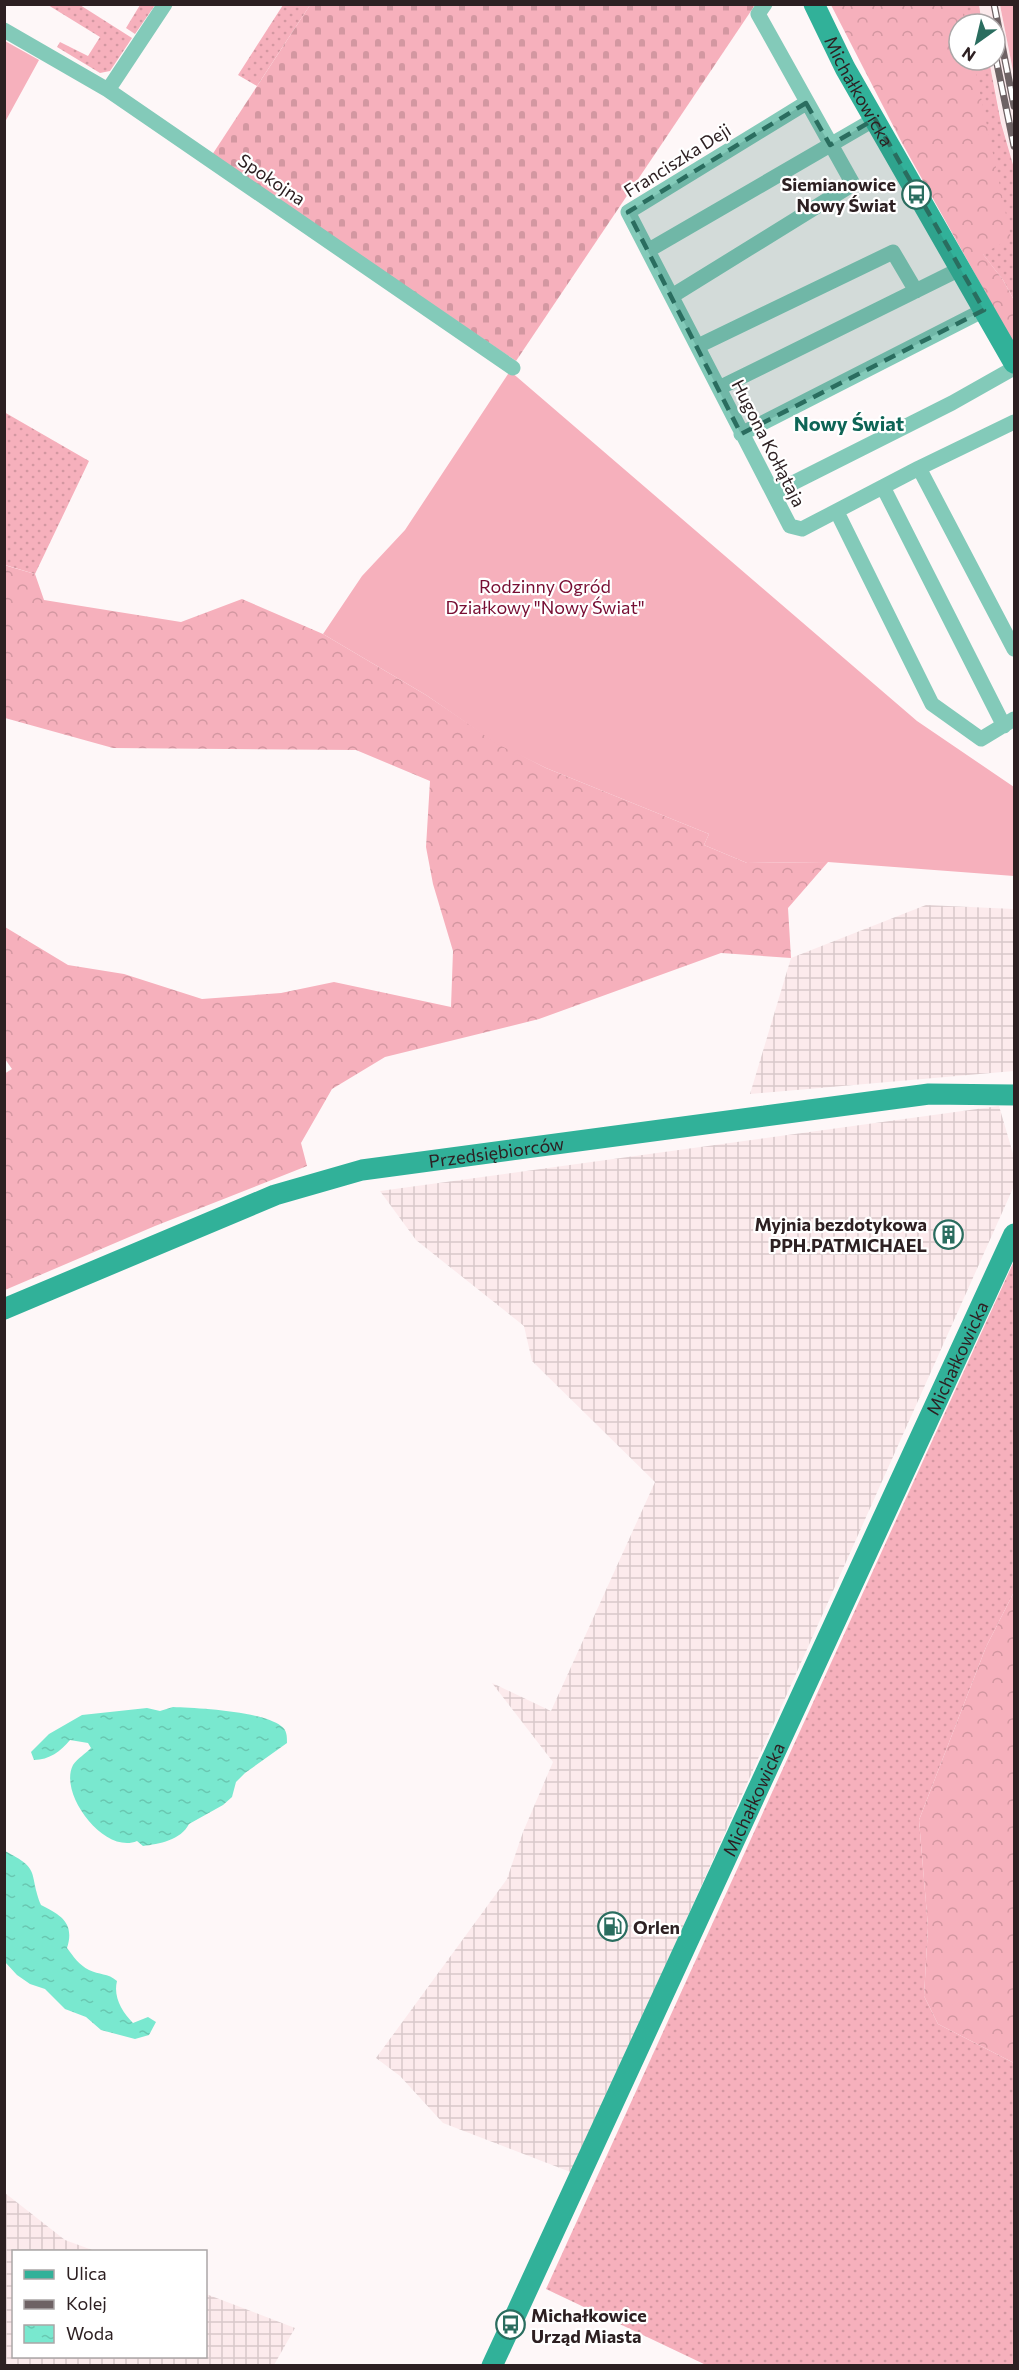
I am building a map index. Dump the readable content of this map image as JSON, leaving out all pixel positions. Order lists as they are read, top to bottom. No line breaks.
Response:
{"streets":{"street":["Michałkowicka","Franciszka Deji","Spokojna","Hugona Kołłątaja","Przedsiębiorców"]},"crossings":[["Franciszka Deji","Hugona Kołłątaja"]],"districts":["Nowy Świat"],"parks":["Rodzinny Ogród Działkowy \"Nowy Świat\""],"places":{"bus stop":["Siemianowice Nowy Świat","Michałkowice Urząd Miasta"],"building":["Myjnia bezdotykowa PPH.PATMICHAEL"],"fuel station":["Orlen"]},"legend":["Ulica","Kolej","Woda"],"north":"bottom left"}
